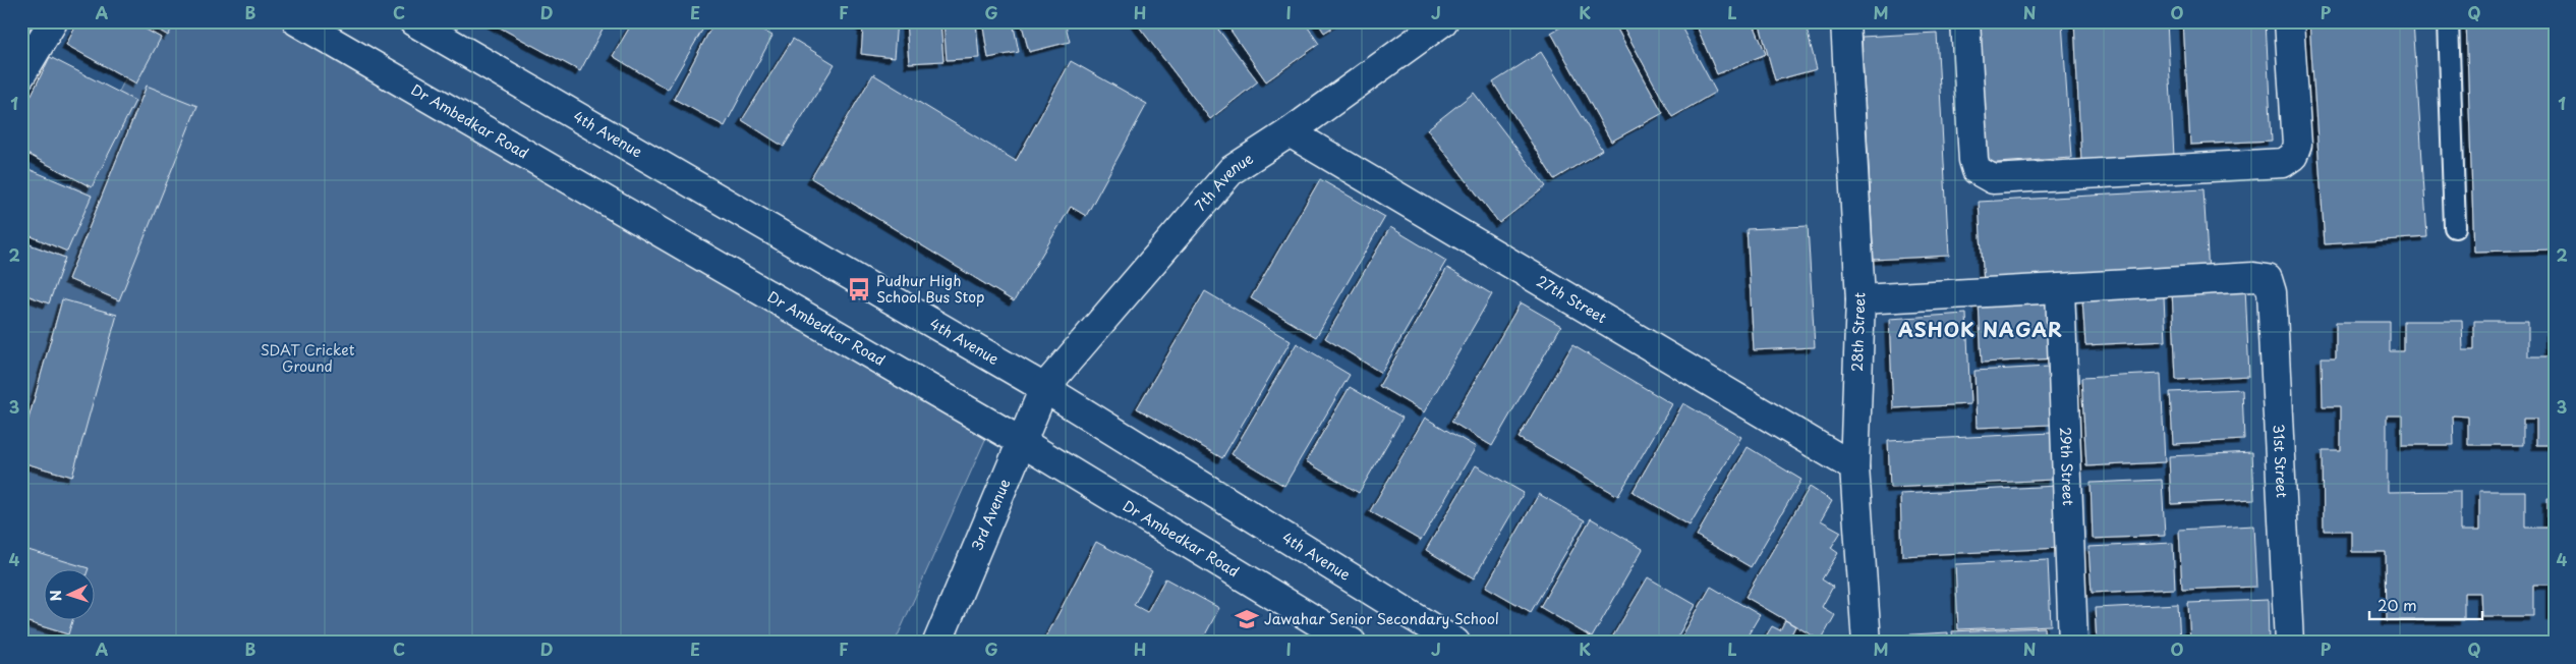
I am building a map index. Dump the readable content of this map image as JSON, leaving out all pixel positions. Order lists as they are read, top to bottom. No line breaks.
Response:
{"streets":{"main road":["Dr Ambedkar Road","4th Avenue","7th Avenue","27th Street","28th Street","31st Street","29th Street","3rd Avenue"]},"crossings":[["Dr Ambedkar Road","3rd Avenue"],["4th Avenue","7th Avenue"],["4th Avenue","3rd Avenue"],["7th Avenue","27th Street"],["7th Avenue","3rd Avenue"],["27th Street","28th Street"],["31st Street","29th Street"]],"districts":["ASHOK NAGAR"],"parks":["SDAT Cricket Ground"],"places":{"bus stop":["Pudhur High School Bus Stop"],"school or university":["Jawahar Senior Secondary School"]},"scale_bar":"20 m","north":"left","grid":{"columns":["A","B","C","D","E","F","G","H","I","J","K","L","M","N","O","P","Q"],"rows":["1","2","3","4"]}}
